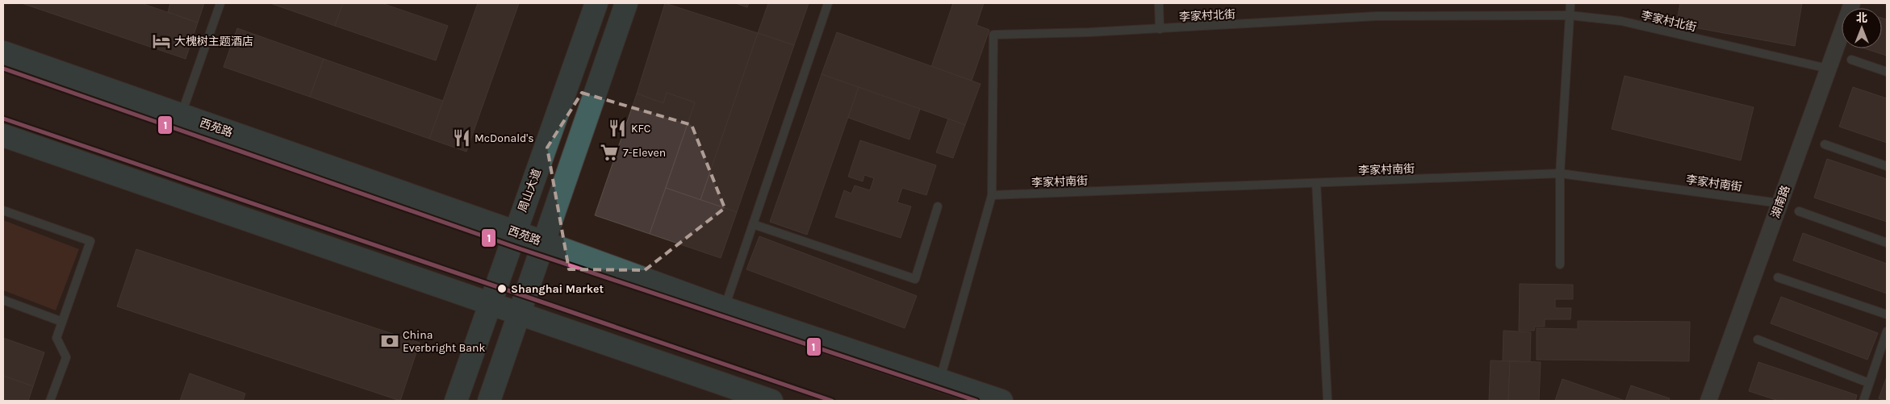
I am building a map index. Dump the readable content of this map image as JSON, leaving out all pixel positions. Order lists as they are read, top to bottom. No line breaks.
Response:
{"streets":{"main road":["西苑路","周山大道"],"street":["湖南路"],"lane":["李家村北街","李家村南街"]},"crossings":[["李家村北街","李家村南街"],["李家村北街","湖南路"],["西苑路","周山大道"],["李家村南街","湖南路"]],"places":{"hotel":["大槐树主题酒店"],"restaurant":["KFC","McDonald's"],"supermarket":["7-Eleven"],"other":["Shanghai Market"],"bank":["China Everbright Bank"]},"lines":["transit line 1"],"north":"top"}
